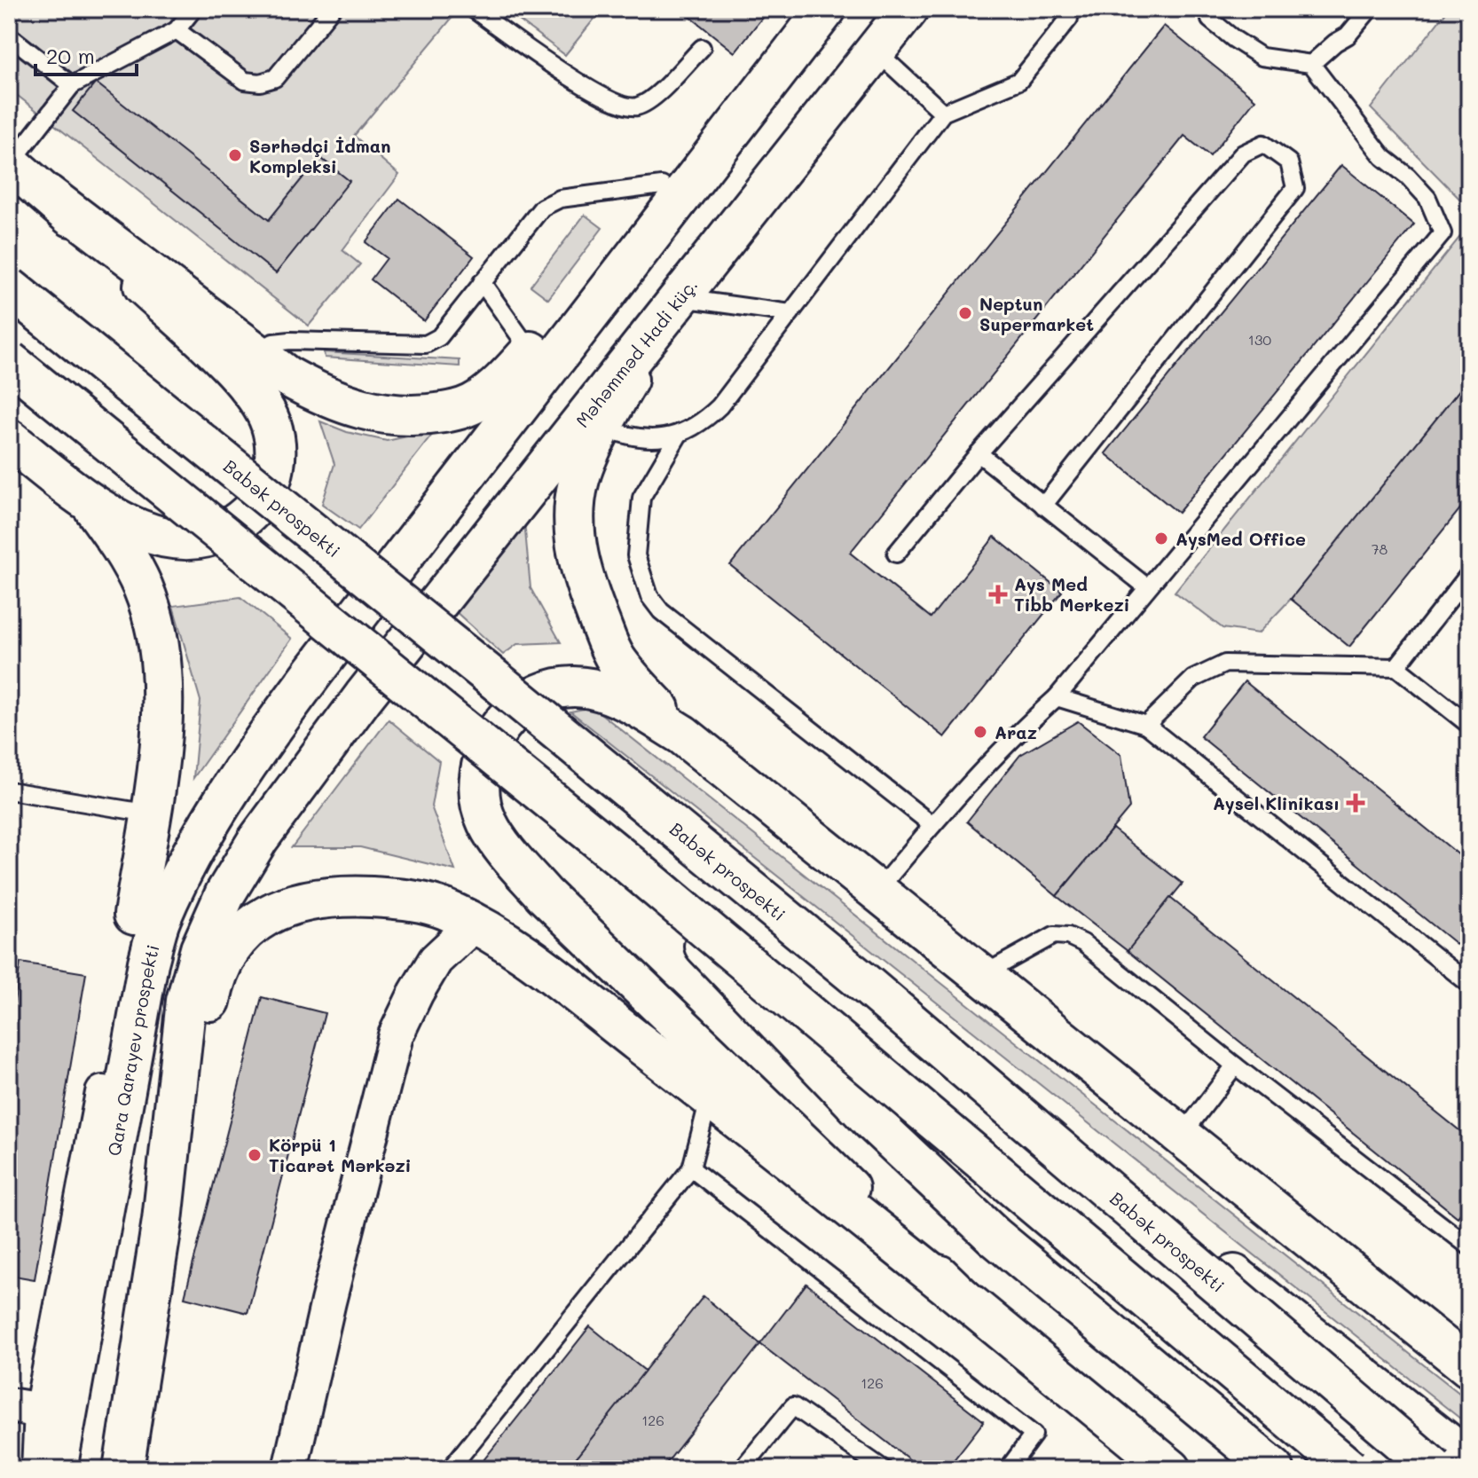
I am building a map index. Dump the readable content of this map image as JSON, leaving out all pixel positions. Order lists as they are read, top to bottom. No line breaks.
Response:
{"streets":{"main road":["Məhəmməd Hadi küç.","Babək prospekti","Qara Qarayev prospekti"]},"places":{"other":["Sərhədçi İdman Kompleksi","Neptun Supermarket","AysMed Office","Araz","Körpü 1 Ticarət Mərkəzi"],"health":["Ays Med Tibb Merkezi","Aysel Klinikası"]},"house_numbers":["130","78","126","126"],"scale_bar":"20 m"}
